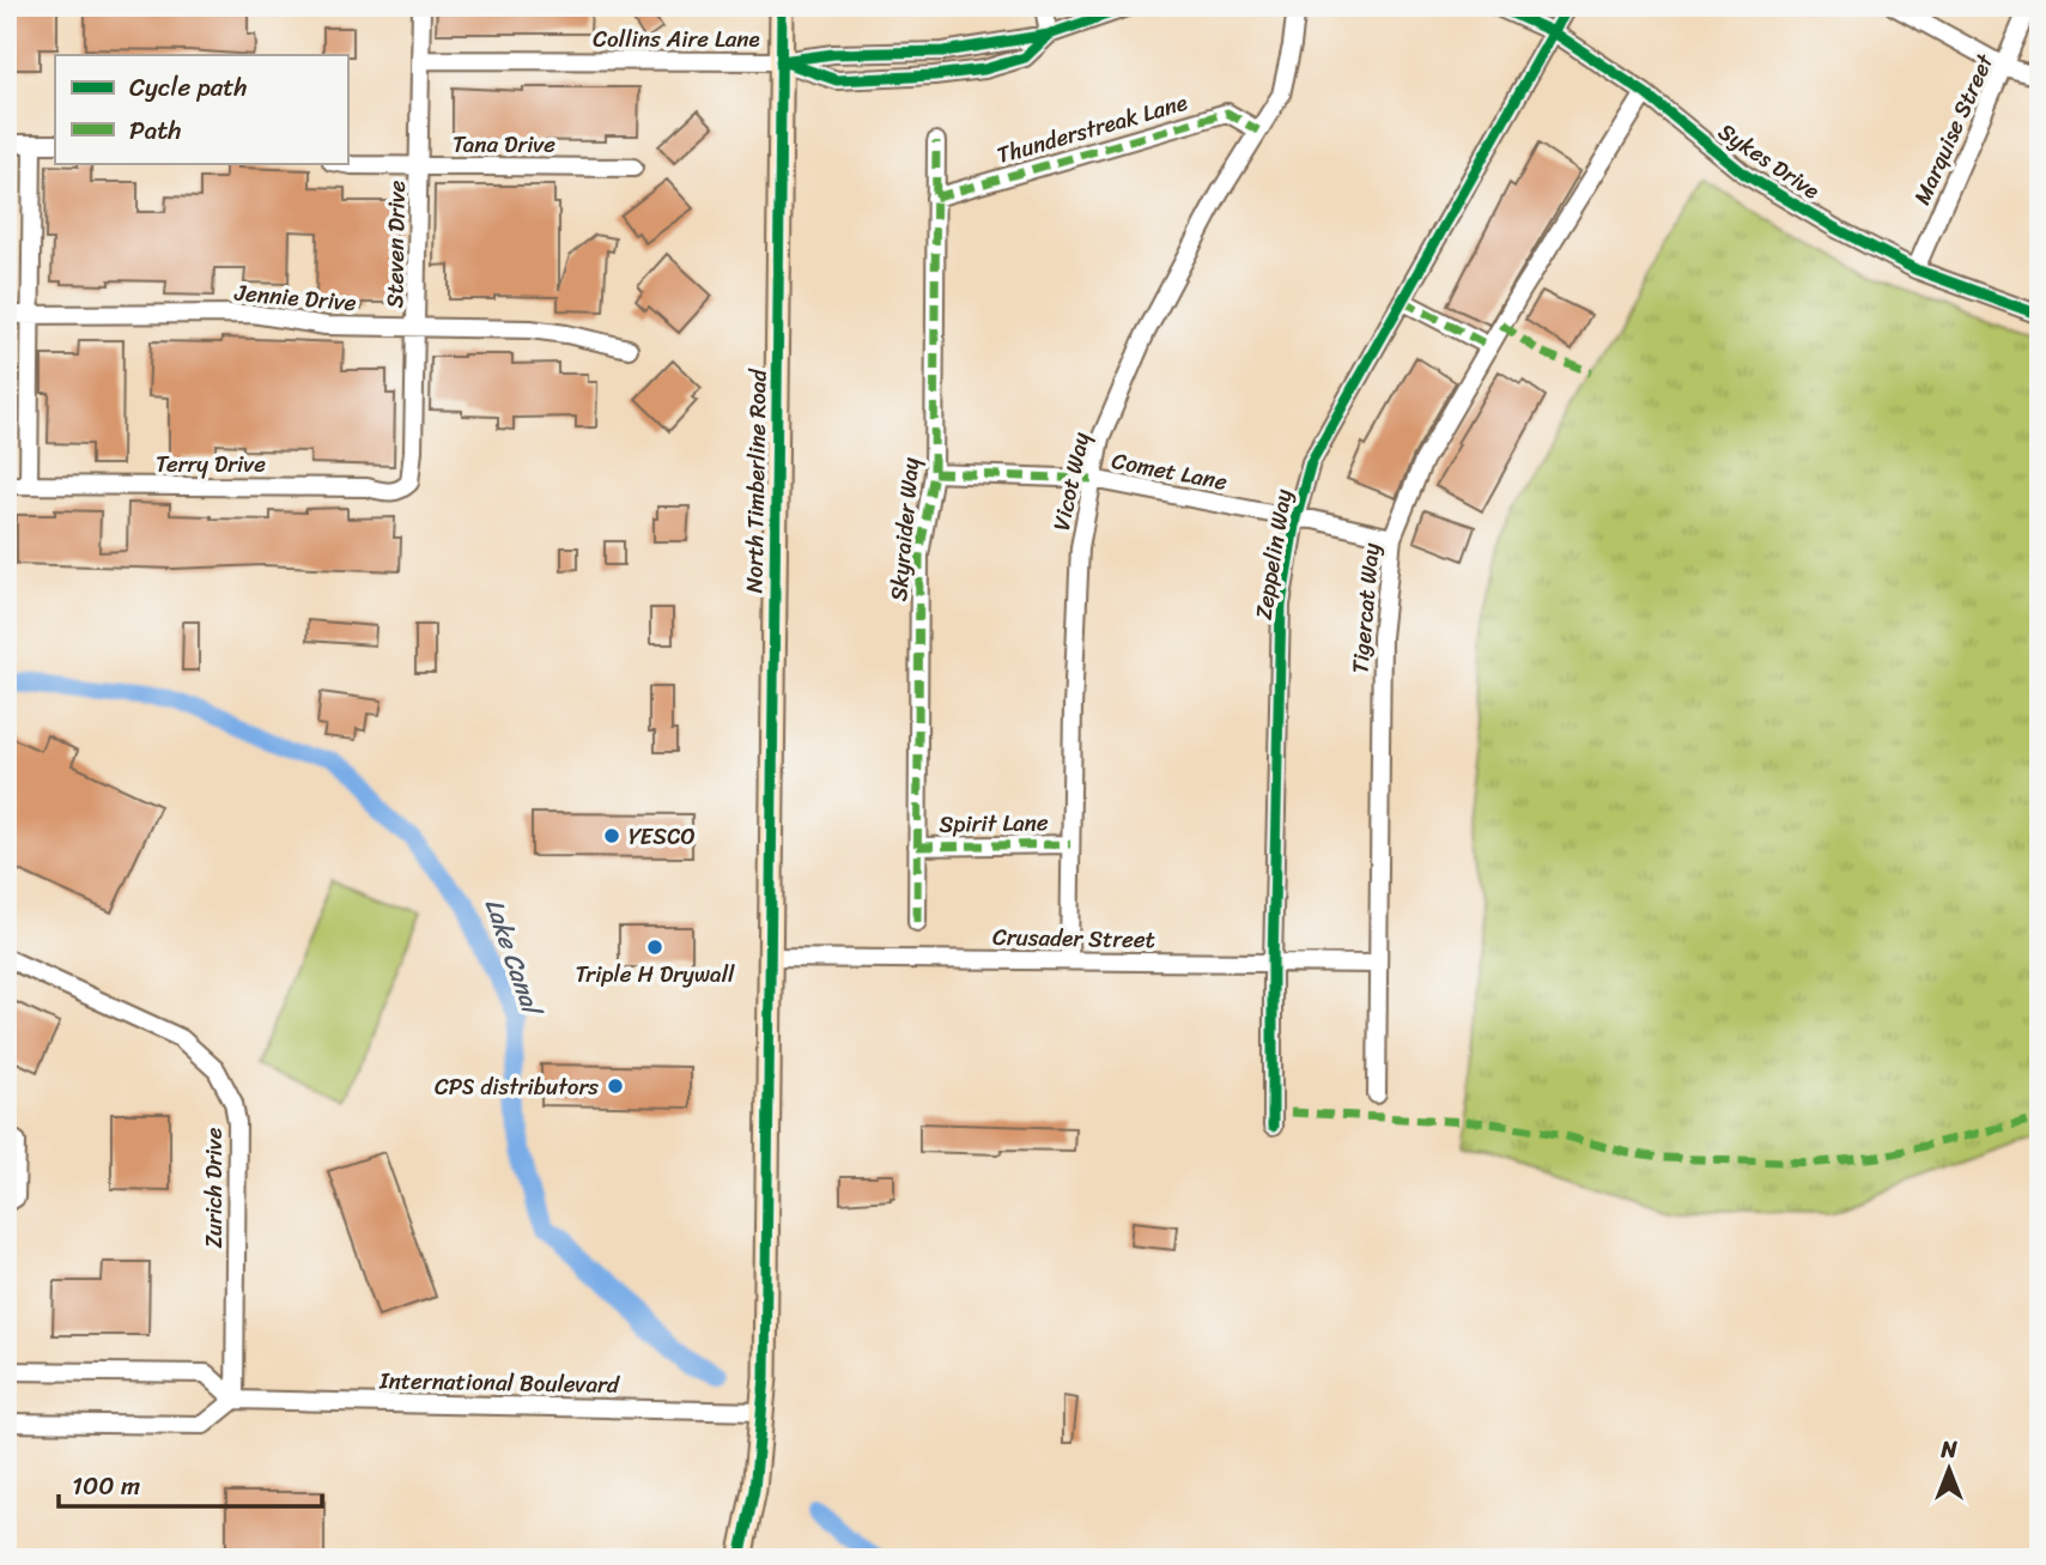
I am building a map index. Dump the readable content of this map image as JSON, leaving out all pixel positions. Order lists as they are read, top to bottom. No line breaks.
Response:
{"streets":{"main road":["North Timberline Road"],"street":["Collins Aire Lane","Thunderstreak Lane","Marquise Street","Tana Drive","Sykes Drive","Steven Drive","Jennie Drive","Terry Drive","Comet Lane","Vicot Way","Skyraider Way","Zeppelin Way","Tigercat Way","Spirit Lane","Crusader Street","Zurich Drive","International Boulevard"]},"crossings":[["Collins Aire Lane","Steven Drive"],["Collins Aire Lane","North Timberline Road"],["Thunderstreak Lane","Vicot Way"],["Thunderstreak Lane","Skyraider Way"],["Marquise Street","Sykes Drive"],["Tana Drive","Steven Drive"],["Sykes Drive","Zeppelin Way"],["Sykes Drive","Tigercat Way"],["Steven Drive","Jennie Drive"],["Steven Drive","Terry Drive"],["Comet Lane","Vicot Way"],["Comet Lane","Skyraider Way"],["Comet Lane","Zeppelin Way"],["Comet Lane","Tigercat Way"],["North Timberline Road","Crusader Street"],["North Timberline Road","International Boulevard"],["Vicot Way","Spirit Lane"],["Vicot Way","Crusader Street"],["Skyraider Way","Spirit Lane"],["Zeppelin Way","Crusader Street"],["Tigercat Way","Crusader Street"],["Zurich Drive","International Boulevard"]],"water":["Lake Canal"],"places":["YESCO","Triple H Drywall","CPS distributors"],"legend":["Cycle path","Path"],"scale_bar":"100 m","north":"top"}
